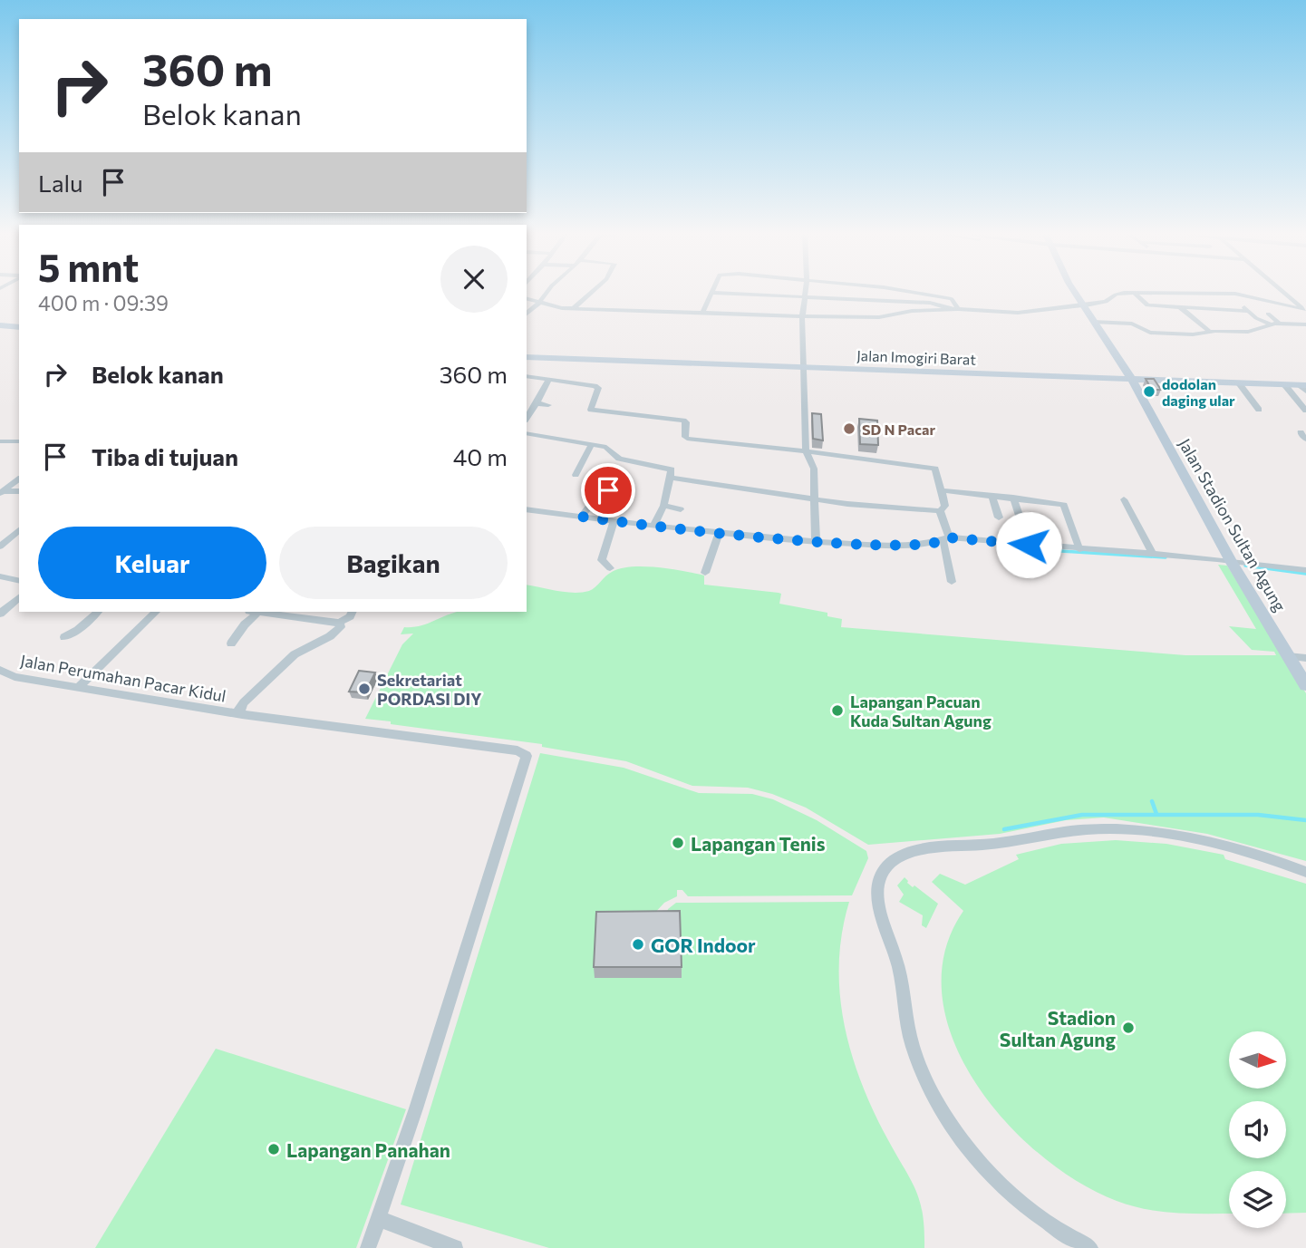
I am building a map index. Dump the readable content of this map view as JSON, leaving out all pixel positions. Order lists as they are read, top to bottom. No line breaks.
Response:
{"streets":{"main road":["Jalan Imogiri Barat","Jalan Stadion Sultan Agung"],"street":["Jalan Perumahan Pacar Kidul"]},"crossings":[["Jalan Imogiri Barat","Jalan Stadion Sultan Agung"]],"places":["dodolan daging ular","SD N Pacar","Sekretariat PORDASI DIY","Lapangan Pacuan Kuda Sultan Agung","Lapangan Tenis","GOR Indoor","Stadion Sultan Agung","Lapangan Panahan"],"north":"right","page":{"turn":["360 m","Belok kanan"],"then":"Lalu","heading":["5 mnt","400 m · 09:39"],"list":[{"name":"Belok kanan","value":"360 m"},{"name":"Tiba di tujuan","value":"40 m"}],"buttons":["Keluar","Bagikan"]}}
